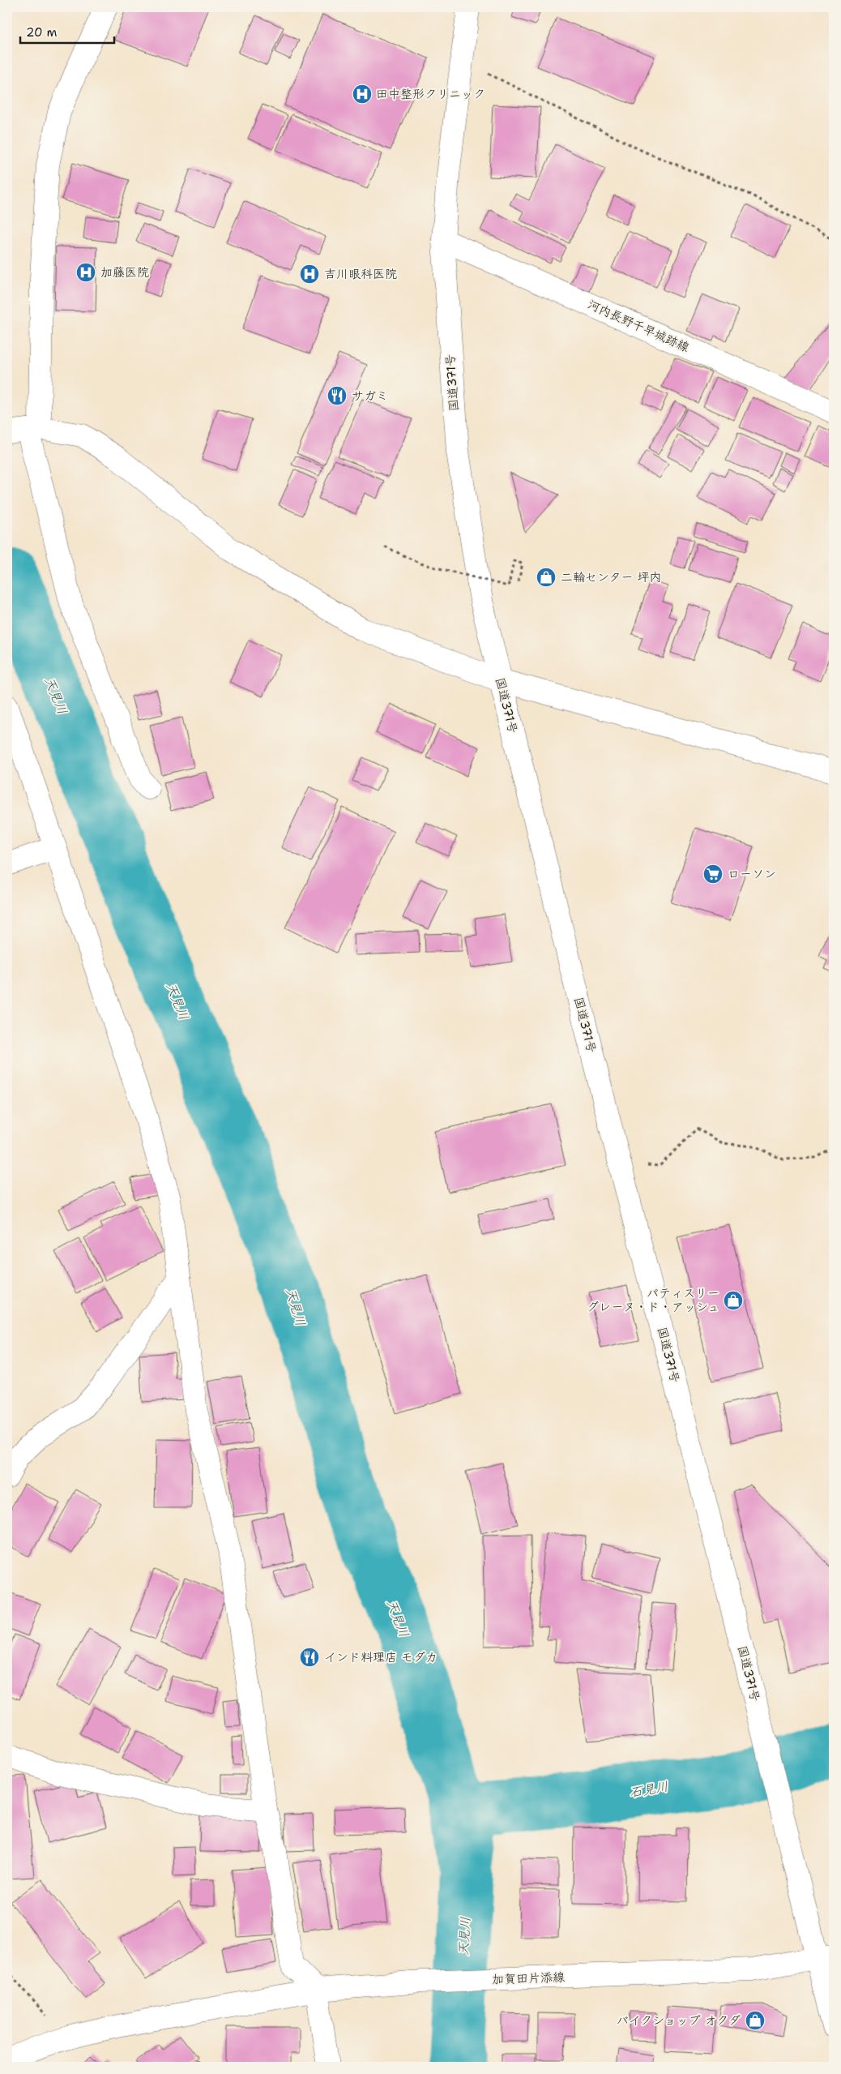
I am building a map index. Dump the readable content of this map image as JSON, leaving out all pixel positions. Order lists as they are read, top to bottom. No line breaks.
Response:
{"streets":{"main road":["河内長野千早城跡線","国道371号","加賀田片添線"]},"crossings":[["河内長野千早城跡線","国道371号"],["国道371号","加賀田片添線"]],"water":["天見川","石見川"],"places":{"hospital":["田中整形クリニック","加藤医院","吉川眼科医院"],"restaurant":["サガミ","インド料理店 モダカ"],"shop":["二輪センター 坪内","パティスリー グレーヌ・ド・アッシュ","バイクショップ オクダ"],"supermarket":["ローソン"]},"scale_bar":"20 m"}
